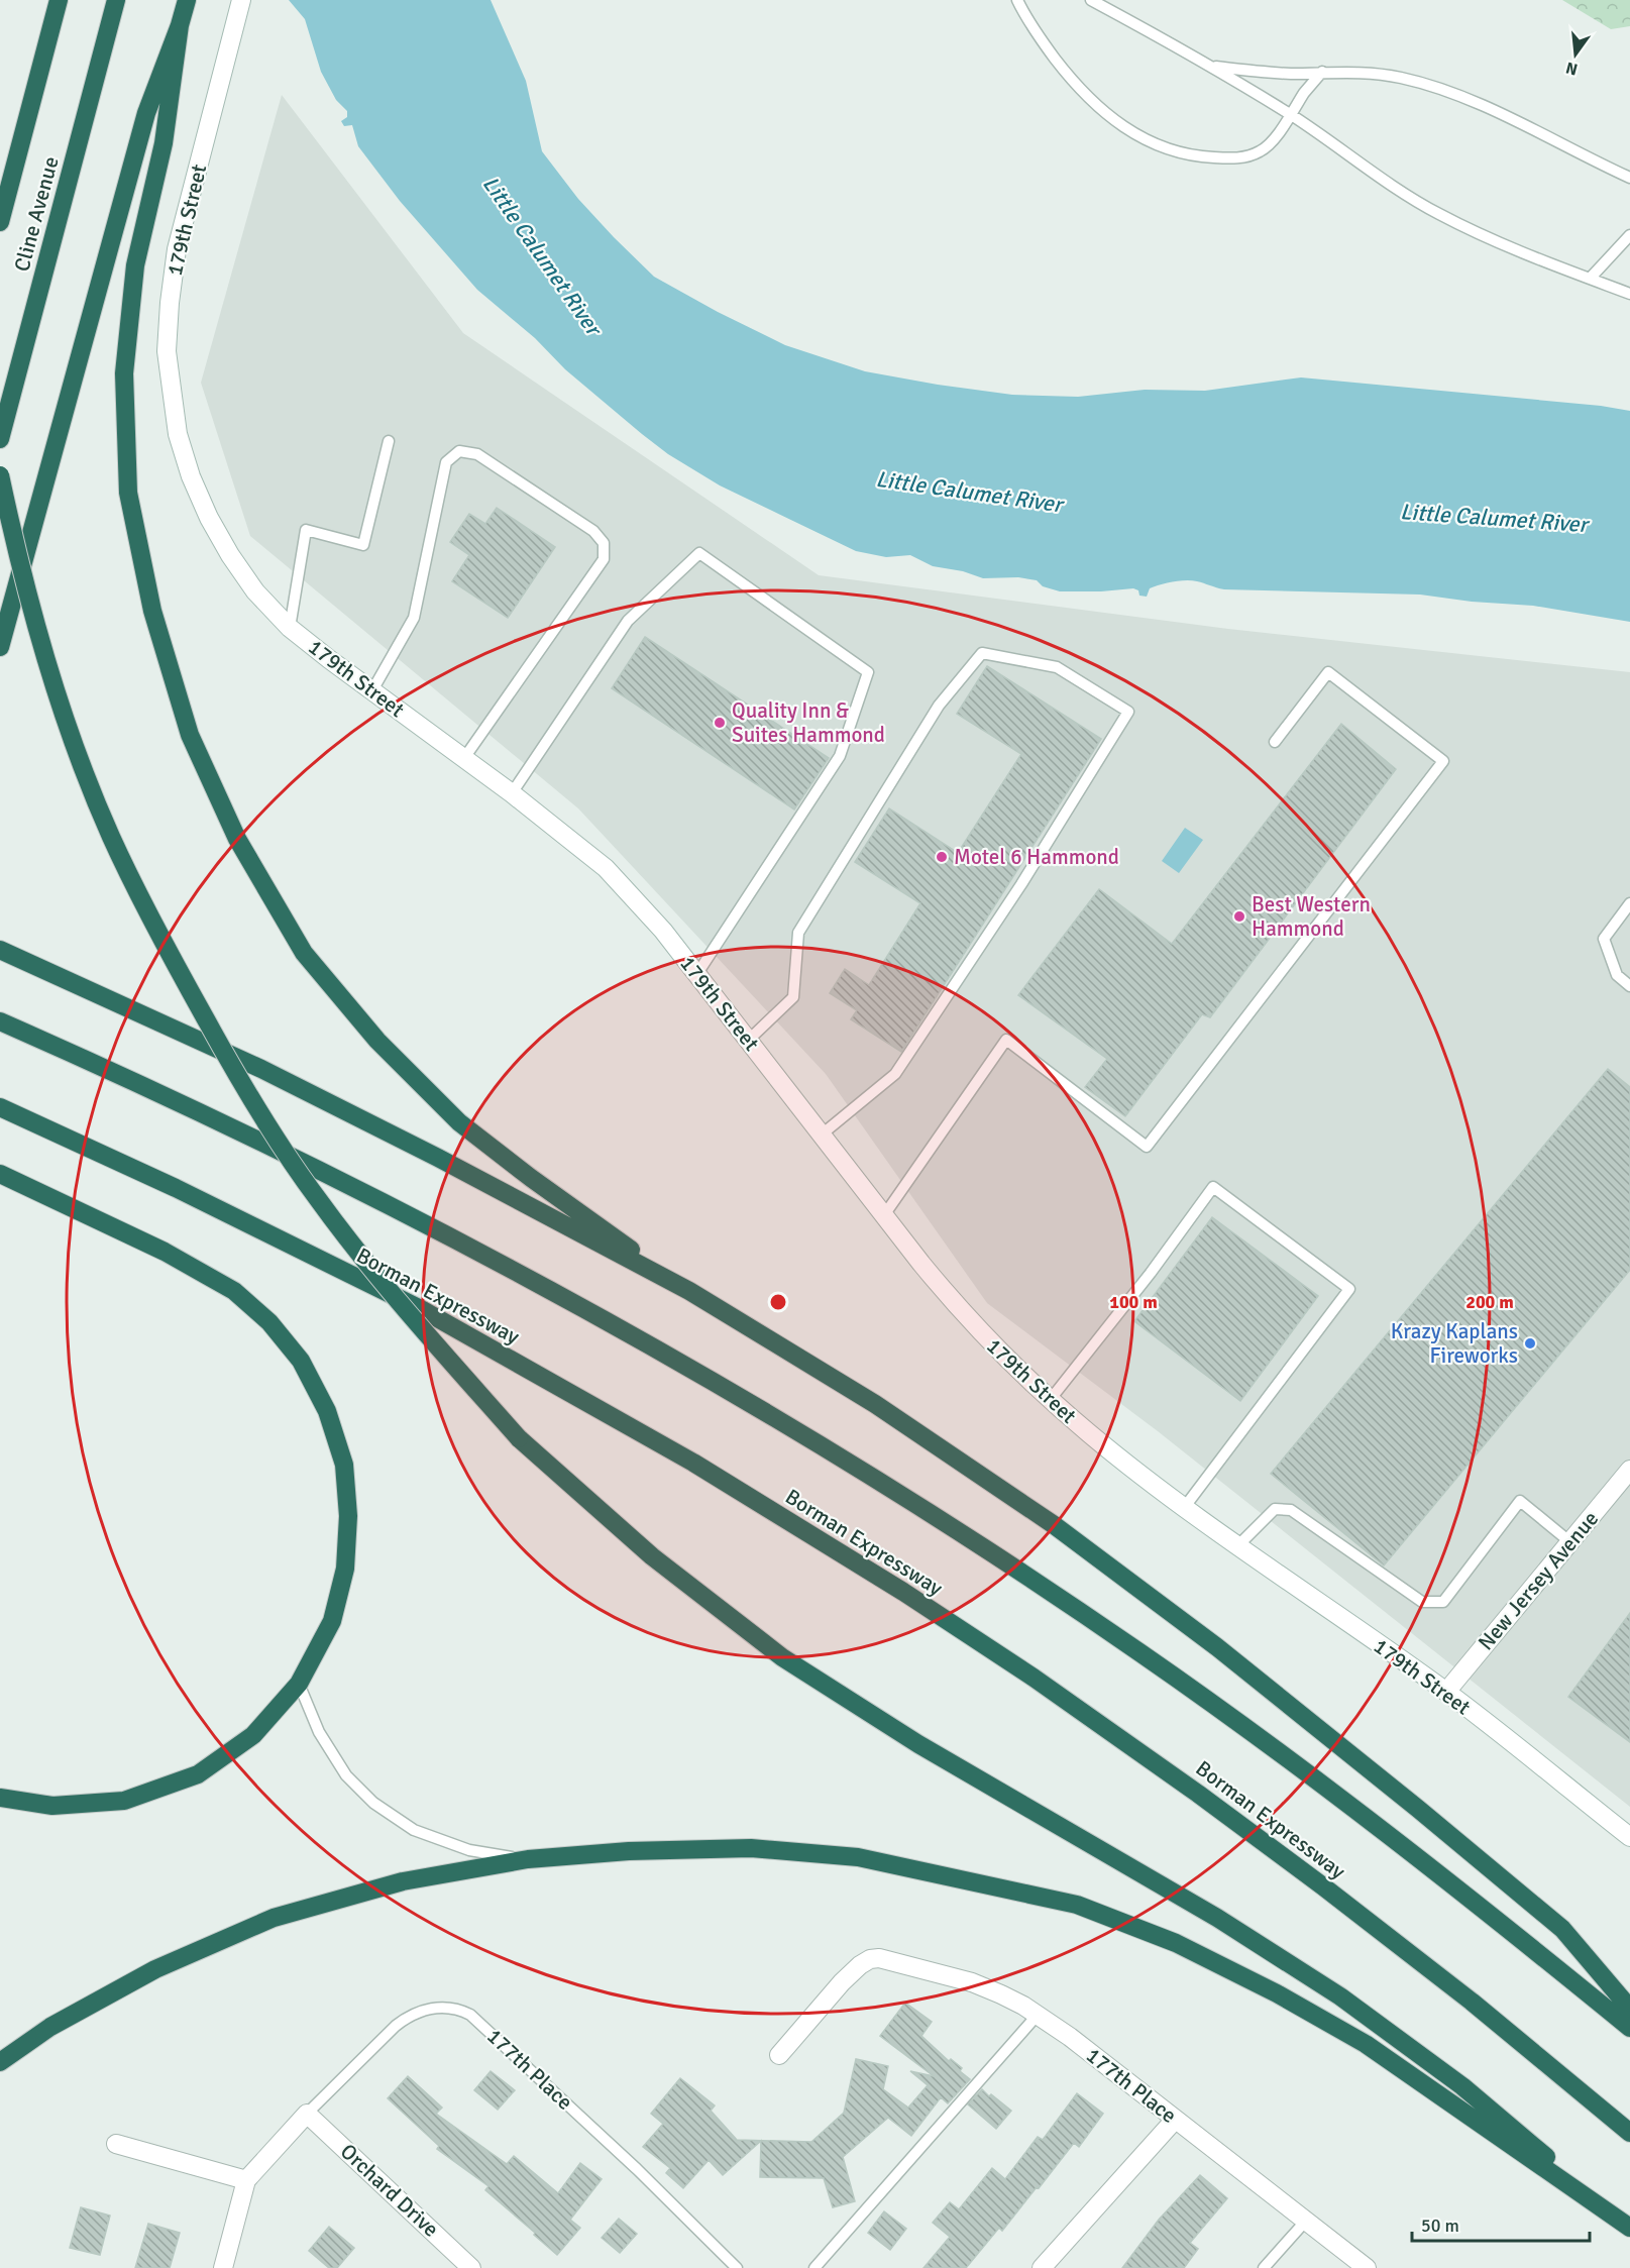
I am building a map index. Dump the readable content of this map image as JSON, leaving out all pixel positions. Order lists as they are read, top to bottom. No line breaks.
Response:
{"streets":{"highway":["Cline Avenue","Borman Expressway"],"street":["179th Street","New Jersey Avenue","177th Place","Orchard Drive"]},"crossings":[["179th Street","New Jersey Avenue"],["177th Place","Orchard Drive"]],"water":["Little Calumet River"],"places":["Quality Inn & Suites Hammond","Motel 6 Hammond","Best Western Hammond","Krazy Kaplans Fireworks"],"scale_bar":"50 m","north":"bottom","rings":["100 m","200 m"]}
